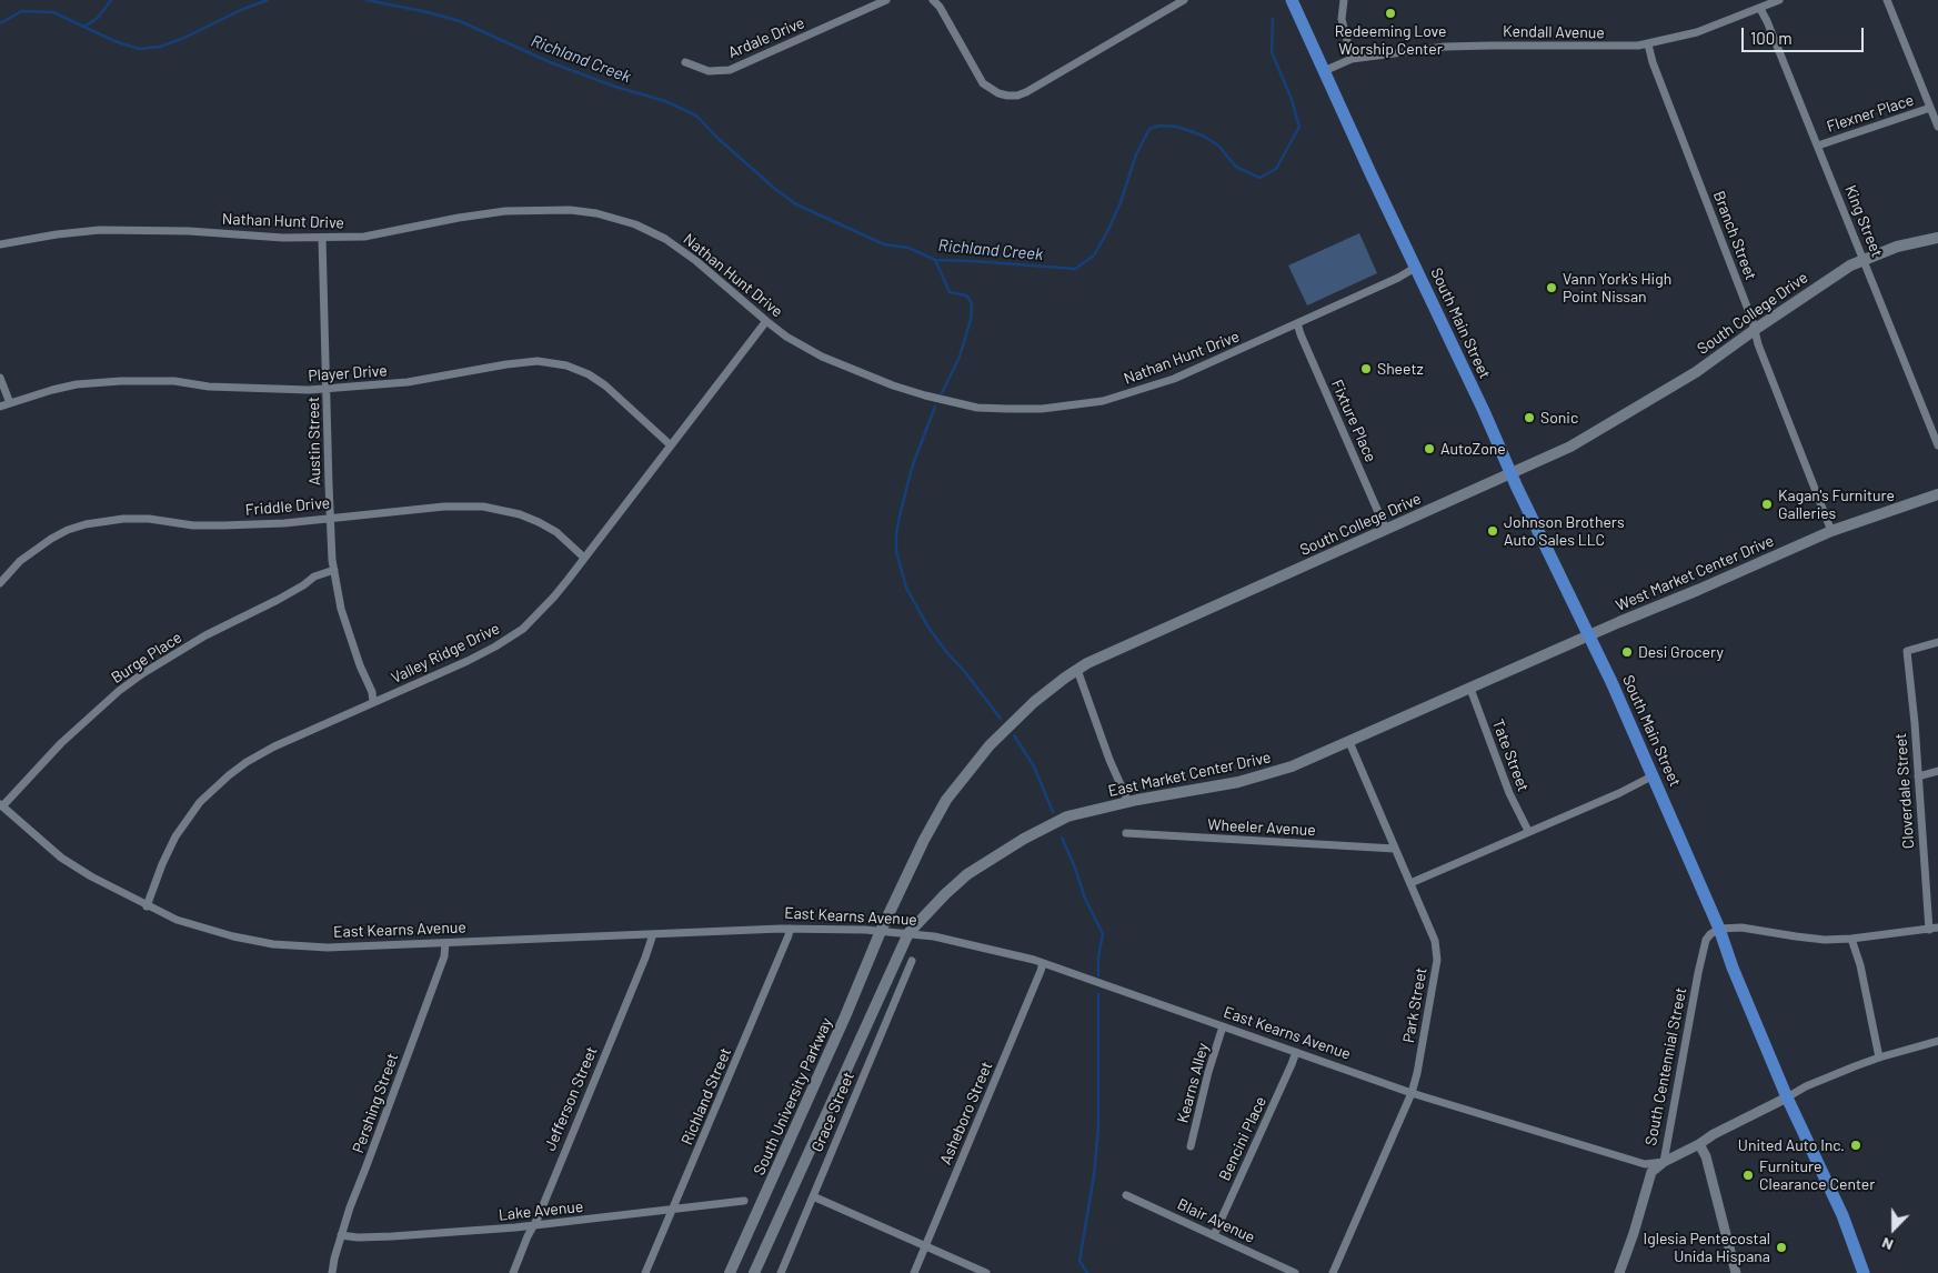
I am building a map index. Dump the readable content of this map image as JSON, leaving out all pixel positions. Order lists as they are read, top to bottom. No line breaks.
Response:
{"streets":{"main road":["South College Drive","South Main Street","West Market Center Drive","East Market Center Drive","South University Parkway"],"street":["Kendall Avenue","Ardale Drive","Flexner Place","Nathan Hunt Drive","King Street","Branch Street","Player Drive","Fixture Place","Austin Street","Friddle Drive","Valley Ridge Drive","Burge Place","Tate Street","Cloverdale Street","Wheeler Avenue","East Kearns Avenue","Park Street","South Centennial Street","Kearns Alley","Richland Street","Jefferson Street","Pershing Street","Grace Street","Asheboro Street","Bencini Place","Lake Avenue","Blair Avenue"]},"crossings":[["Kendall Avenue","King Street"],["Kendall Avenue","Branch Street"],["Kendall Avenue","South Main Street"],["Flexner Place","King Street"],["Nathan Hunt Drive","South Main Street"],["Nathan Hunt Drive","Fixture Place"],["Nathan Hunt Drive","Austin Street"],["Nathan Hunt Drive","Valley Ridge Drive"],["King Street","South College Drive"],["Branch Street","South College Drive"],["Branch Street","West Market Center Drive"],["South College Drive","South Main Street"],["South College Drive","Fixture Place"],["South College Drive","East Kearns Avenue"],["South College Drive","South University Parkway"],["South Main Street","West Market Center Drive"],["South Main Street","East Market Center Drive"],["South Main Street","East Kearns Avenue"],["South Main Street","South Centennial Street"],["Player Drive","Austin Street"],["Player Drive","Valley Ridge Drive"],["Austin Street","Friddle Drive"],["Austin Street","Valley Ridge Drive"],["Austin Street","Burge Place"],["Friddle Drive","Valley Ridge Drive"],["West Market Center Drive","East Market Center Drive"],["Valley Ridge Drive","East Kearns Avenue"],["Burge Place","East Kearns Avenue"],["Tate Street","East Market Center Drive"],["East Market Center Drive","East Kearns Avenue"],["East Market Center Drive","Park Street"],["Wheeler Avenue","Park Street"],["East Kearns Avenue","Park Street"],["East Kearns Avenue","South Centennial Street"],["East Kearns Avenue","Kearns Alley"],["East Kearns Avenue","Richland Street"],["East Kearns Avenue","South University Parkway"],["East Kearns Avenue","Jefferson Street"],["East Kearns Avenue","Pershing Street"],["East Kearns Avenue","Asheboro Street"],["East Kearns Avenue","Bencini Place"],["Richland Street","Lake Avenue"],["Jefferson Street","Lake Avenue"],["Pershing Street","Lake Avenue"],["Bencini Place","Blair Avenue"]],"water":["Richland Creek"],"places":["Redeeming Love Worship Center","Vann York's High Point Nissan","Sheetz","Sonic","AutoZone","Kagan's Furniture Galleries","Johnson Brothers Auto Sales LLC","Desi Grocery","United Auto Inc.","Furniture Clearance Center","Iglesia Pentecostal Unida Hispana"],"scale_bar":"100 m","north":"bottom"}
